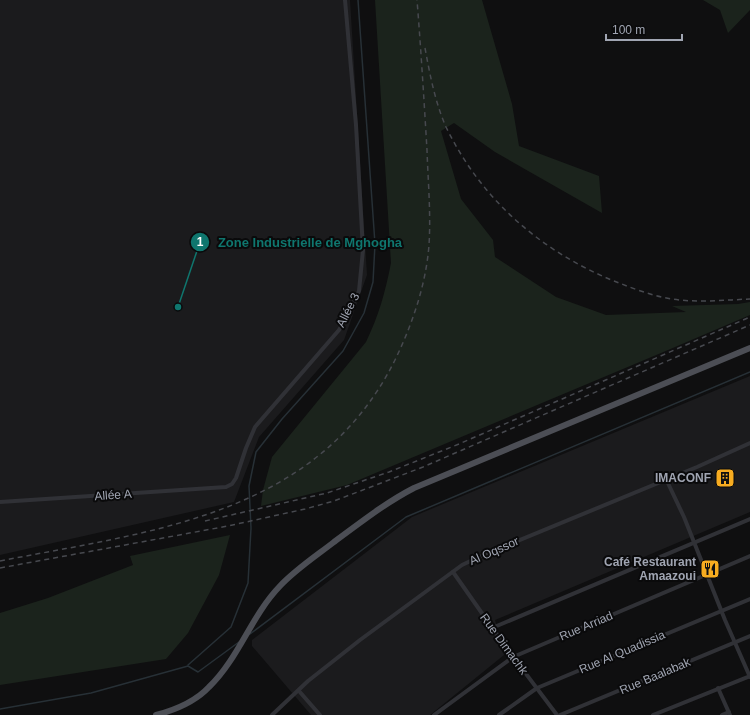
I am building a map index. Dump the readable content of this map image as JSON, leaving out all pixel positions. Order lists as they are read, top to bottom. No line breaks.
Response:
{"streets":{"street":["Allée 3","Allée A","Al Oqssor","Rue Arriad","Rue Dimachk","Rue Al Quadissia","Rue Baalabak"]},"crossings":[["Allée 3","Allée A"],["Al Oqssor","Rue Dimachk"],["Rue Arriad","Rue Dimachk"],["Rue Dimachk","Rue Al Quadissia"],["Rue Dimachk","Rue Baalabak"]],"places":{"other":["Zone Industrielle de Mghogha"],"building":["IMACONF"],"restaurant":["Café Restaurant Amaazoui"]},"scale_bar":"100 m"}
